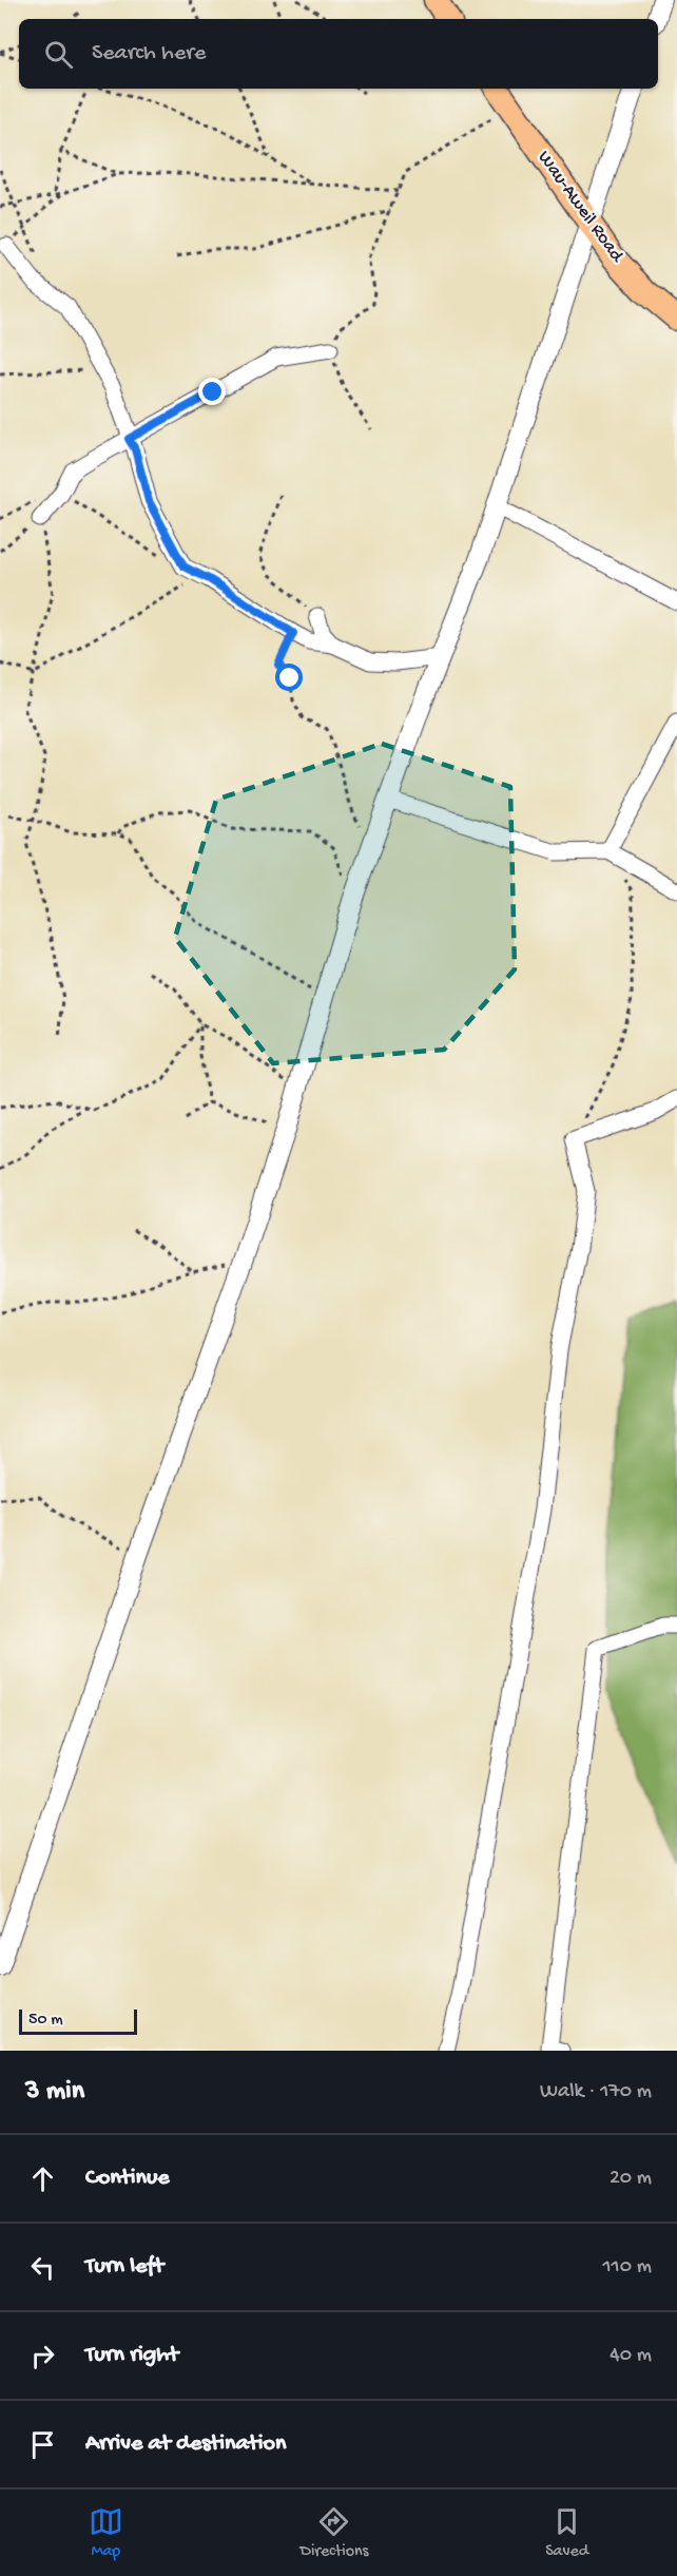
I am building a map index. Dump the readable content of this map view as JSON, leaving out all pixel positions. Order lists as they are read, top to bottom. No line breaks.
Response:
{"streets":{"main road":["Wau-Aweil Road"]},"scale_bar":"50 m","page":{"search":"Search here","scale":"50 m","heading":["3 min","Walk · 170 m"],"list":[["Continue","20 m"],["Turn left","110 m"],["Turn right","40 m"],"Arrive at destination"],"nav":["Map","Directions","Saved"]}}
